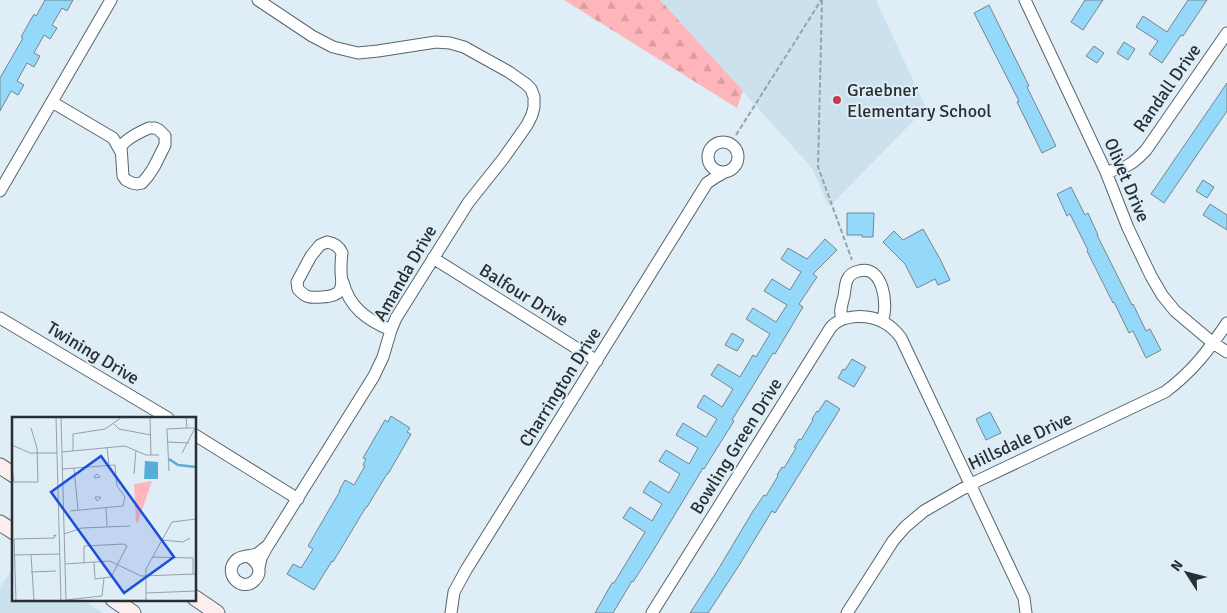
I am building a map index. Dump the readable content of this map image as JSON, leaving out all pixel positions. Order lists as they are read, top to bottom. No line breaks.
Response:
{"streets":{"street":["Randall Drive","Olivet Drive","Amanda Drive","Balfour Drive","Twining Drive","Charrington Drive","Hillsdale Drive","Bowling Green Drive"]},"crossings":[["Randall Drive","Olivet Drive"],["Olivet Drive","Hillsdale Drive"],["Amanda Drive","Balfour Drive"],["Balfour Drive","Charrington Drive"]],"places":["Graebner Elementary School"],"north":"top left"}
